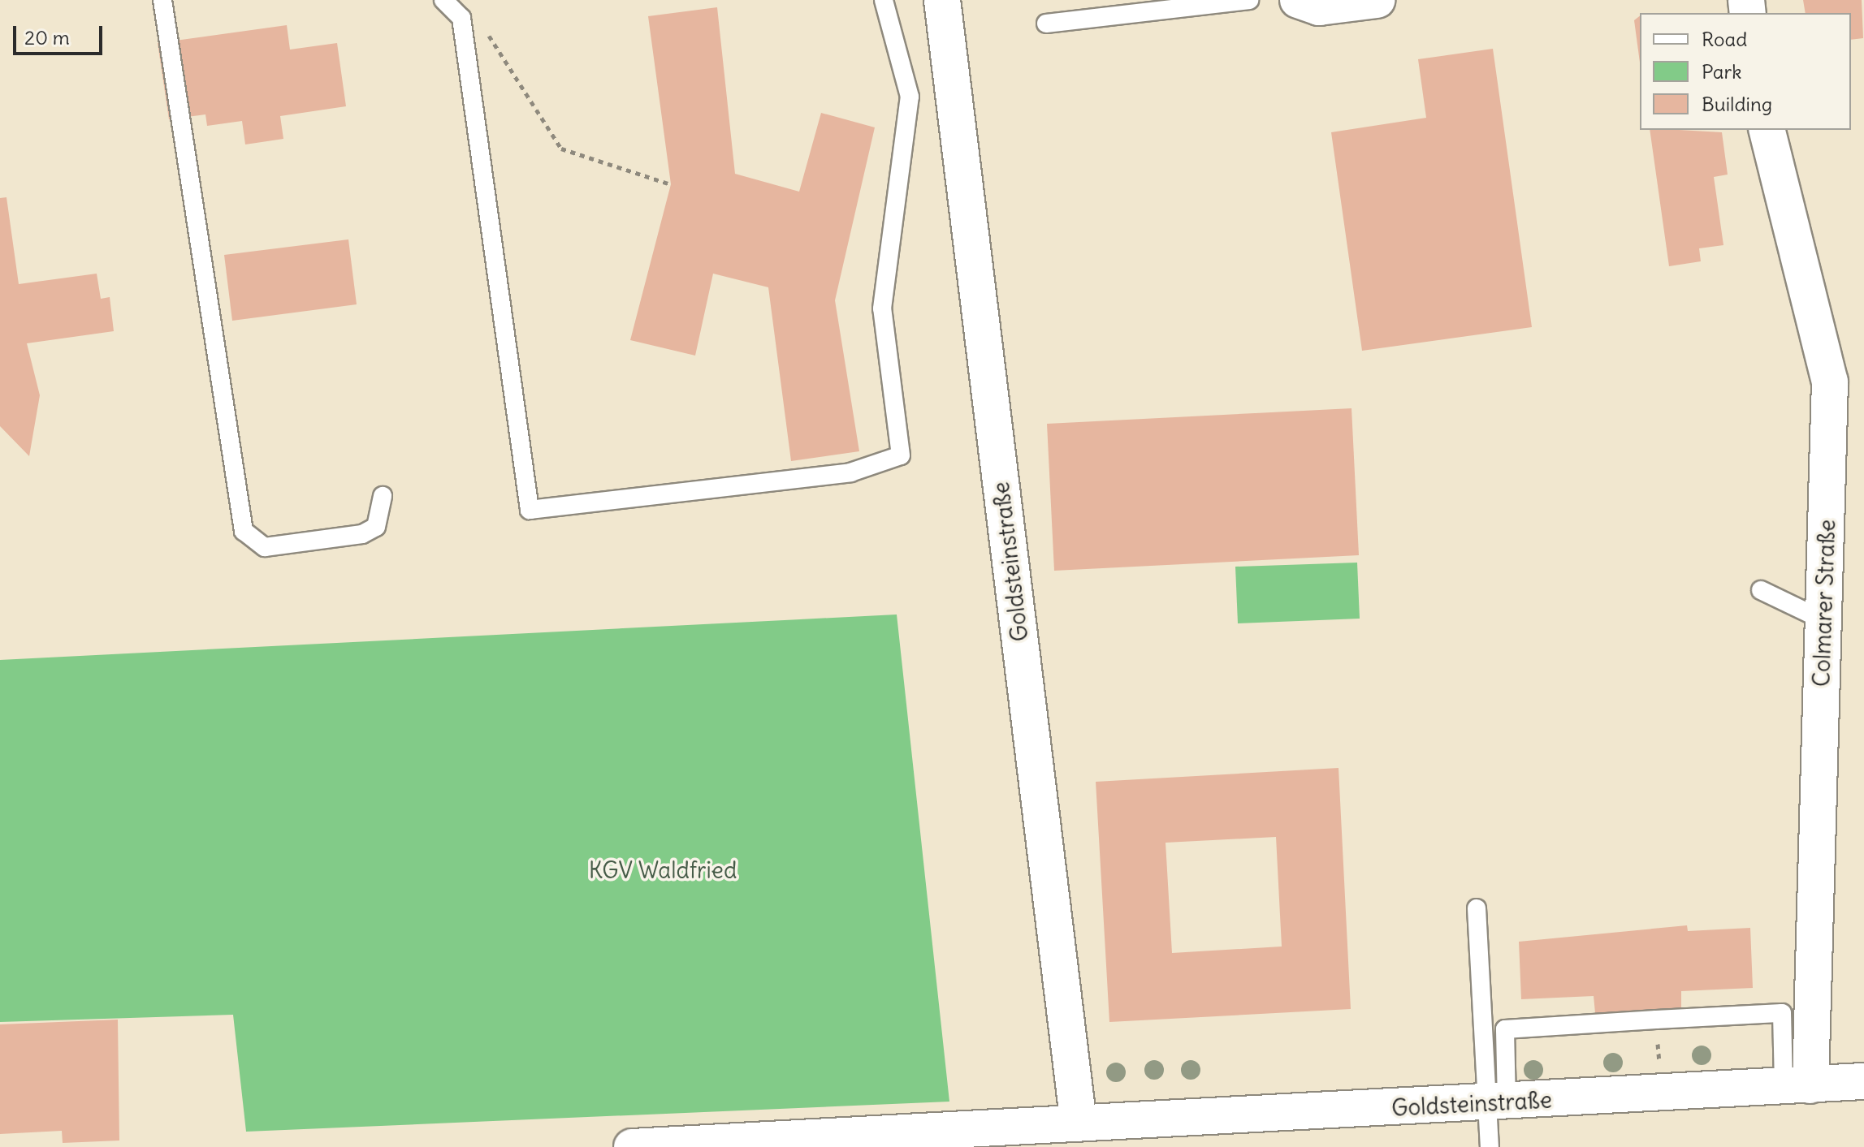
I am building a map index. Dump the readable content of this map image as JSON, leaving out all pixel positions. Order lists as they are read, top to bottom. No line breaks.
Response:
{"streets":{"street":["Goldsteinstraße","Colmarer Straße"]},"crossings":[["Goldsteinstraße","Colmarer Straße"]],"parks":["KGV Waldfried"],"legend":["Road","Park","Building"],"scale_bar":"20 m"}
